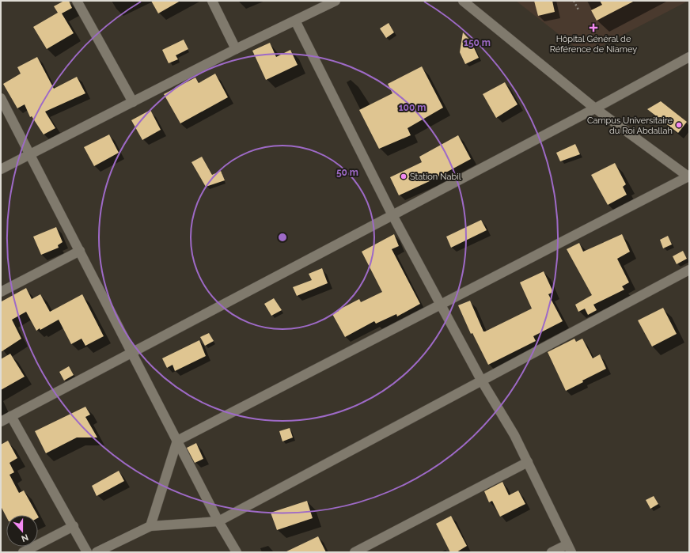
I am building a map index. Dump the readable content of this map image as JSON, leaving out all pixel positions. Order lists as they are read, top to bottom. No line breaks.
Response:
{"places":{"health":["Hôpital Général de Référence de Niamey"],"other":["Campus Universitaire du Roi Abdallah","Station Nabil"]},"north":"bottom","rings":["150 m","100 m","50 m"]}
